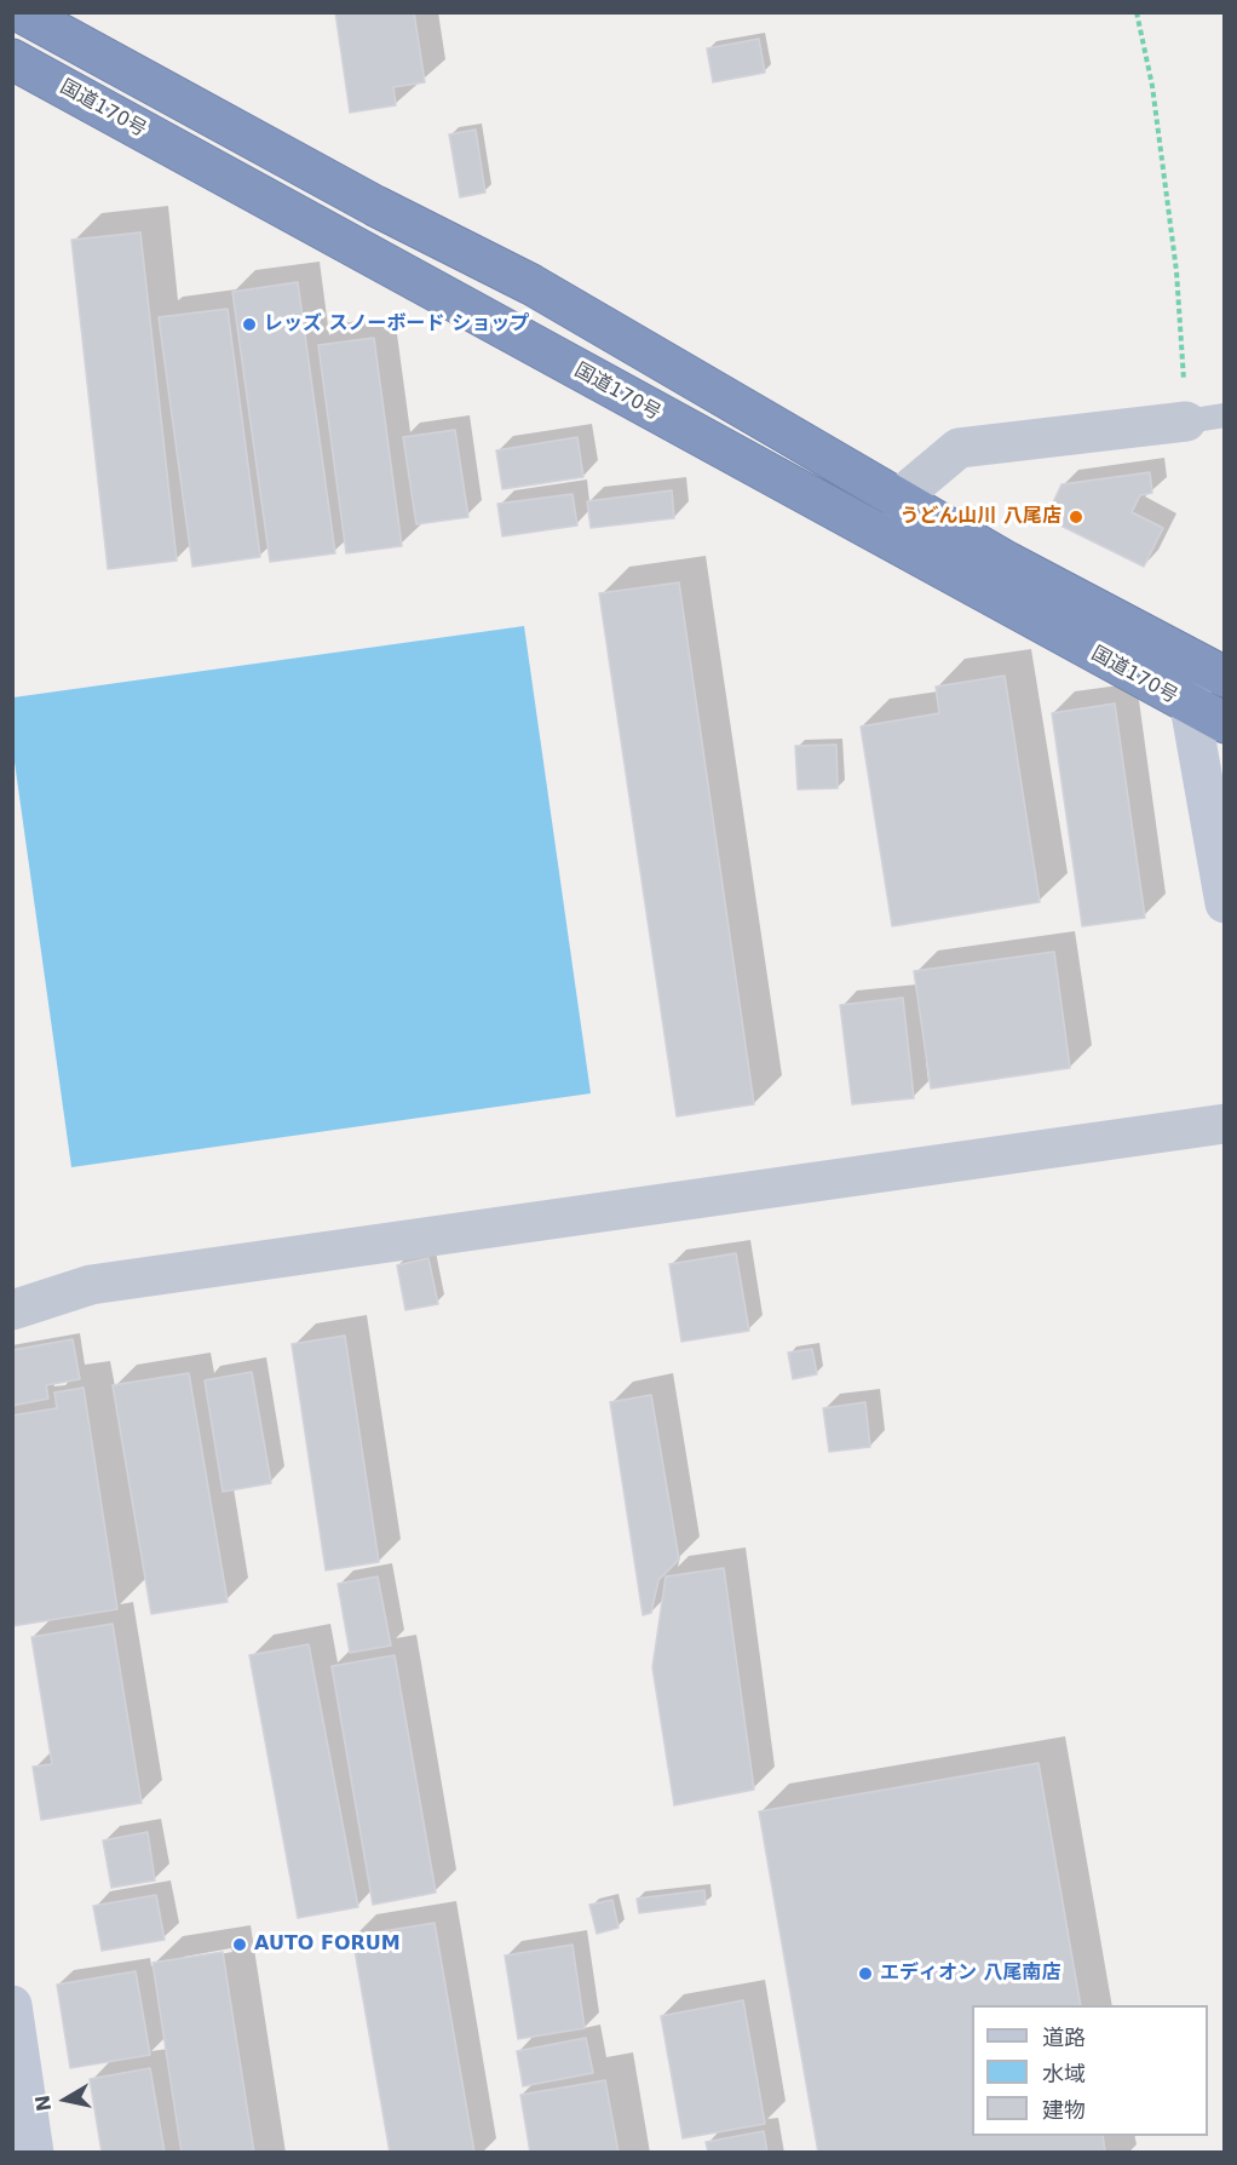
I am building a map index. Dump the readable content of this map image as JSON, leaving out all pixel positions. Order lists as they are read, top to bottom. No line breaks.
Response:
{"streets":{"highway":["国道170号"]},"places":["レッズ スノーボード ショップ","うどん山川 八尾店","AUTO FORUM","エディオン 八尾南店"],"legend":["道路","水域","建物"],"north":"left"}
